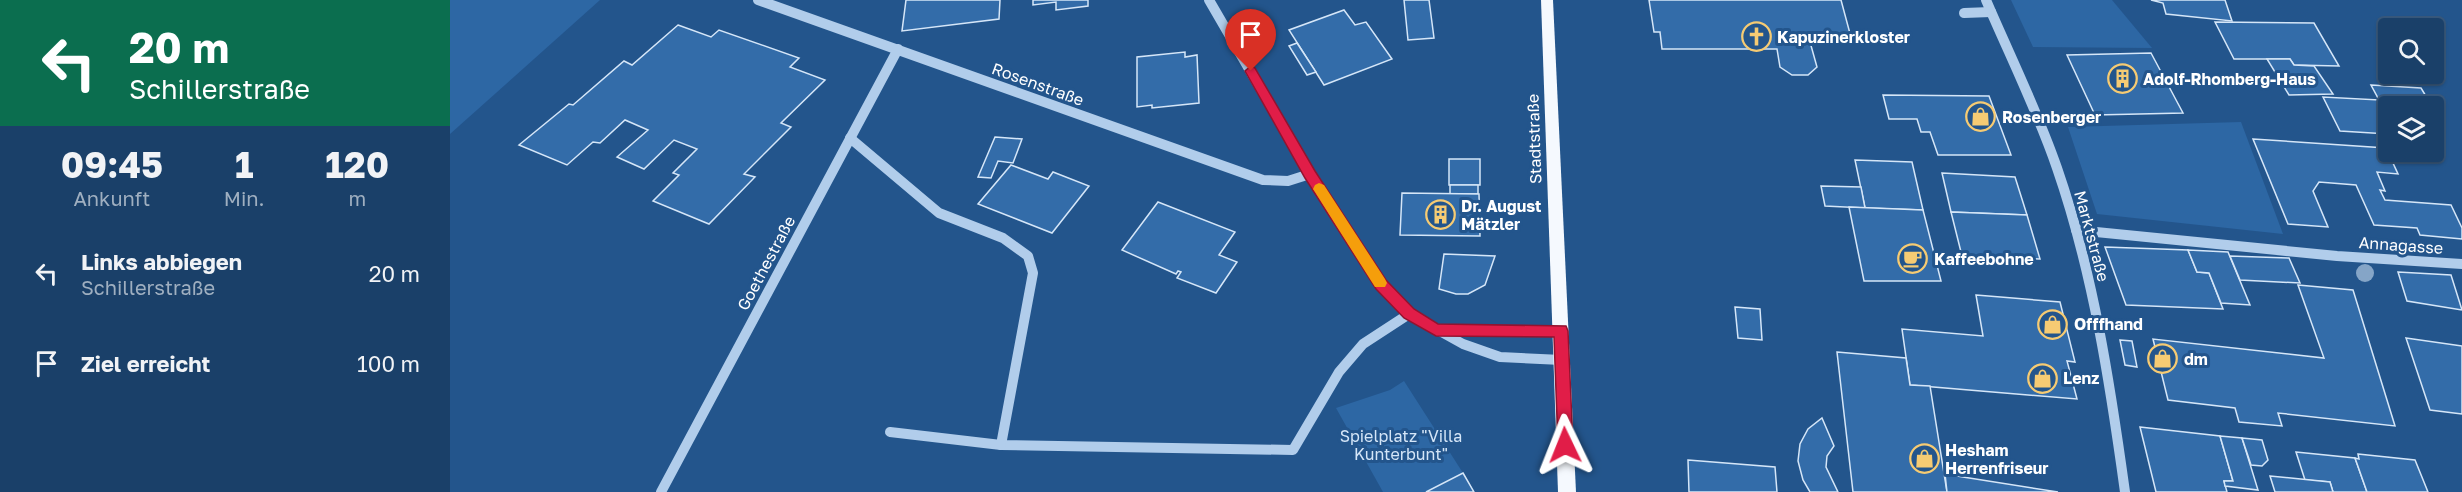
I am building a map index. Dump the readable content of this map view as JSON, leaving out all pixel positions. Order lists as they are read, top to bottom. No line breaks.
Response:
{"streets":{"main road":["Stadtstraße"],"street":["Rosenstraße","Marktstraße","Annagasse","Goethestraße"]},"crossings":[["Rosenstraße","Goethestraße"],["Marktstraße","Annagasse"]],"parks":["Spielplatz \"Villa Kunterbunt\""],"places":{"church":["Kapuzinerkloster"],"building":["Adolf-Rhomberg-Haus","Dr. August Mätzler"],"shop":["Rosenberger","Offfhand","dm","Lenz","Hesham Herrenfriseur"],"cafe":["Kaffeebohne"]},"page":{"turn":["20 m","Schillerstraße"],"eta":["09:45","Ankunft","1","Min.","120","m"],"list":[{"name":"Links abbiegen","note":"Schillerstraße","value":"20 m"},{"name":"Ziel erreicht","value":"100 m"}]}}
